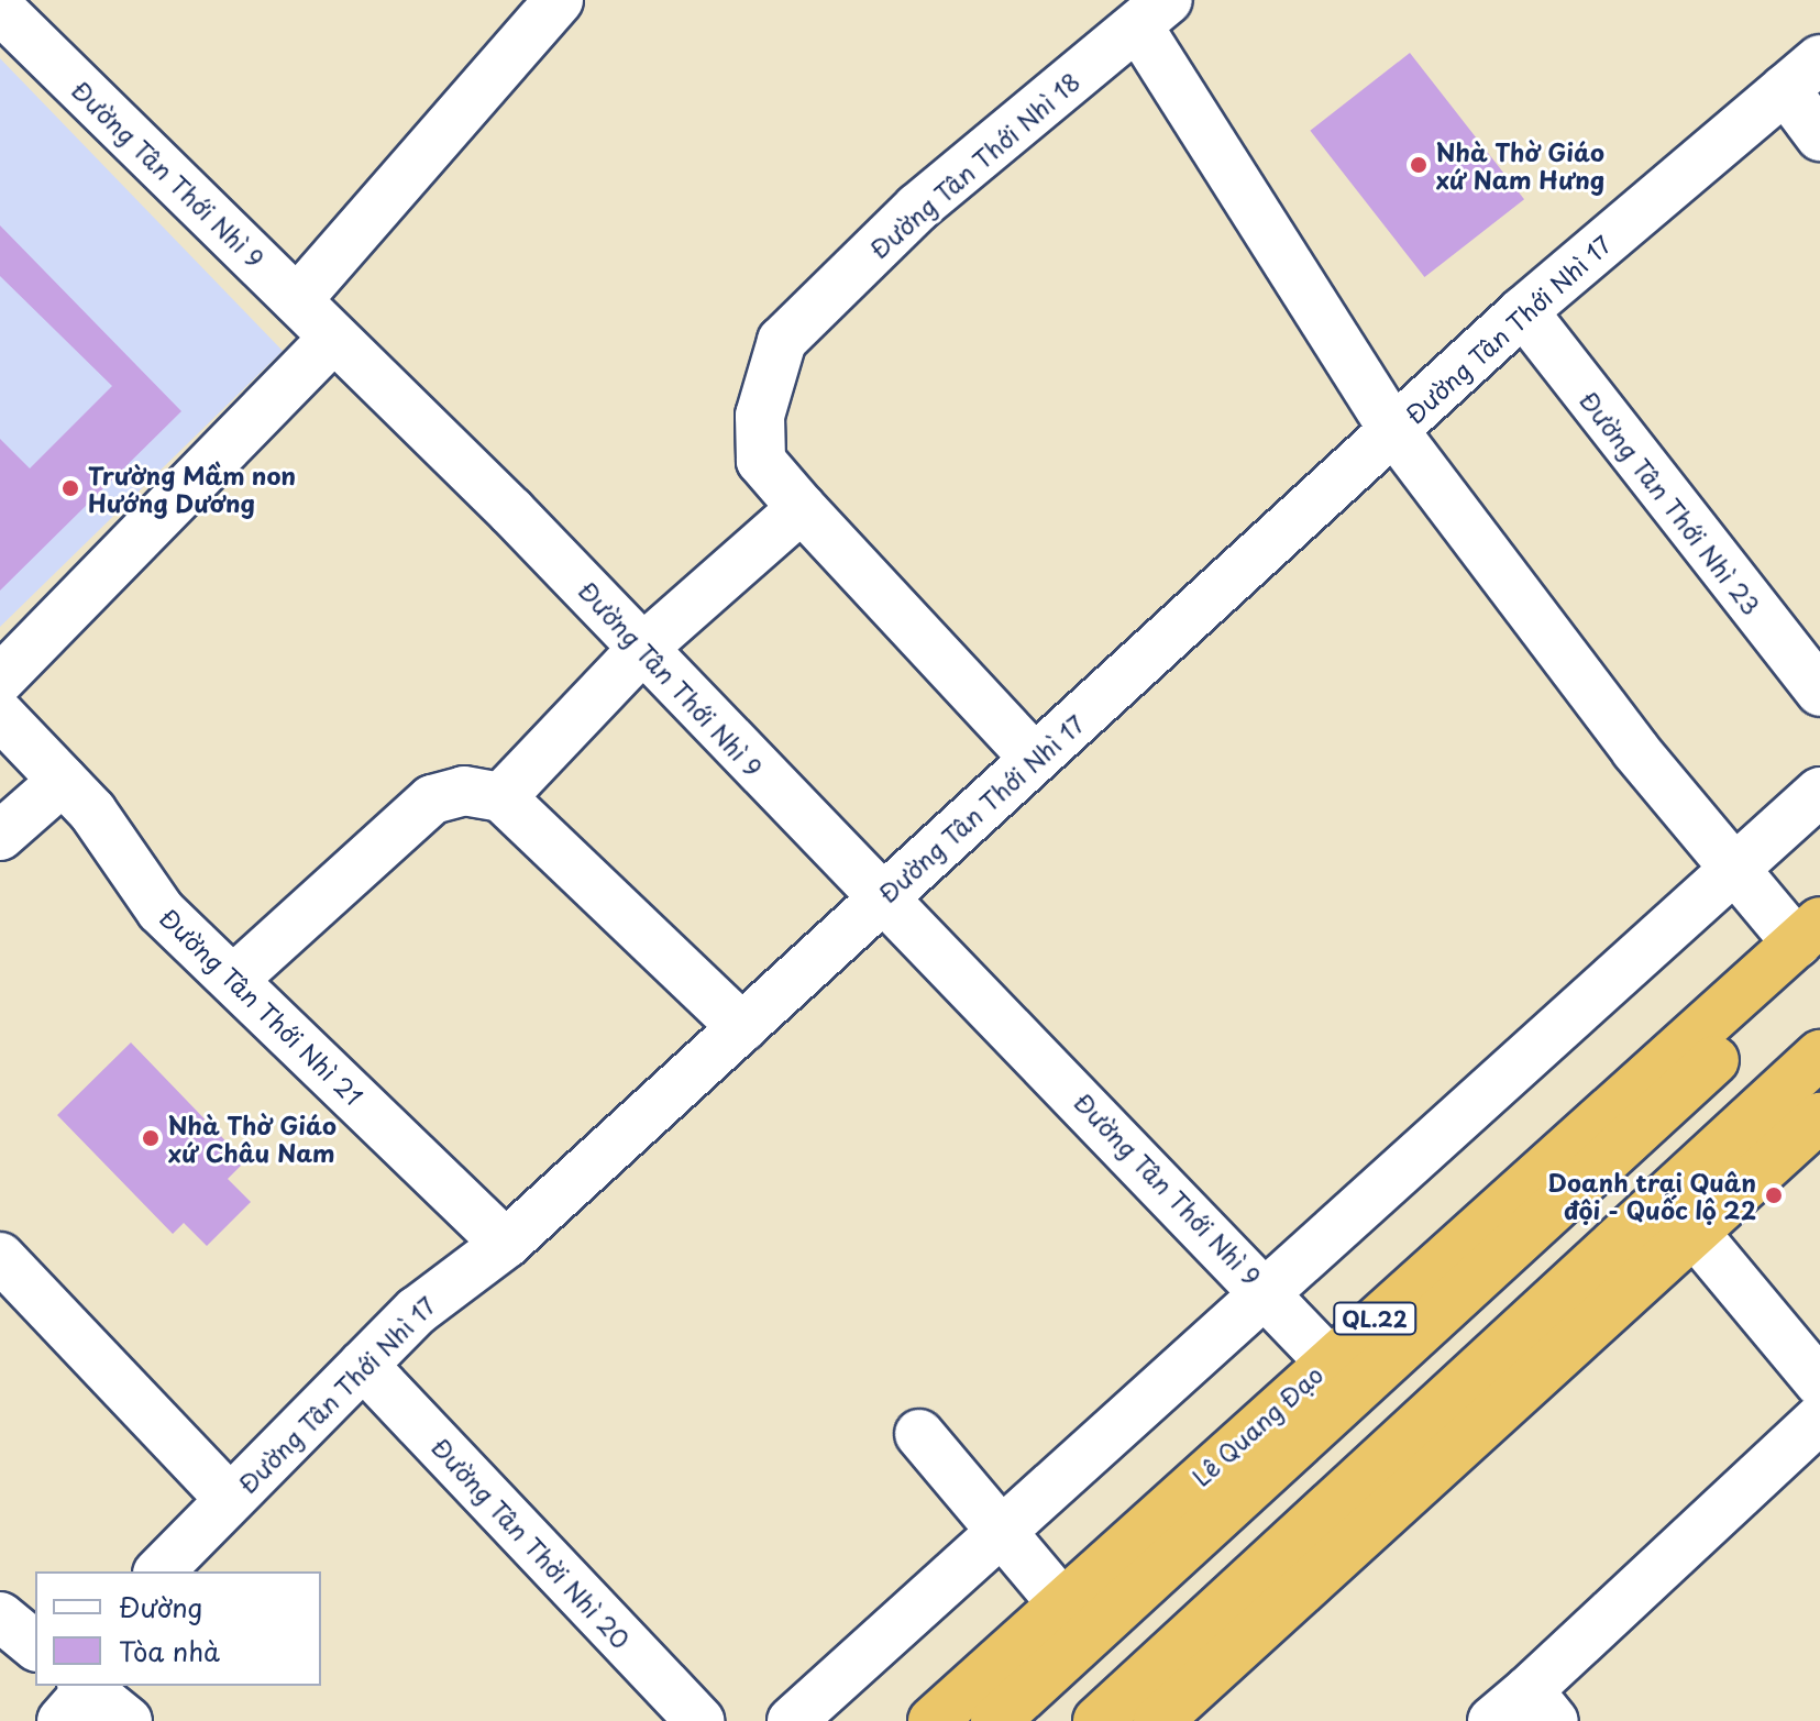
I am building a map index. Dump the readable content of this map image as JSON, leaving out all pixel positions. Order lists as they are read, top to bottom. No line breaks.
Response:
{"streets":{"highway":["QL.22","Lê Quang Đạo"],"street":["Đường Tân Thới Nhì 18","Đường Tân Thới Nhì 9","Đường Tân Thới Nhì 17","Đường Tân Thới Nhì 23","Đường Tân Thới Nhì 21","Đường Tân Thời Nhì 20"]},"crossings":[["Đường Tân Thới Nhì 18","Đường Tân Thới Nhì 17"],["Đường Tân Thới Nhì 9","Đường Tân Thới Nhì 17"],["Đường Tân Thới Nhì 9","Lê Quang Đạo"],["Đường Tân Thới Nhì 17","Đường Tân Thới Nhì 23"],["Đường Tân Thới Nhì 17","Đường Tân Thới Nhì 21"],["Đường Tân Thới Nhì 17","Đường Tân Thời Nhì 20"]],"places":["Nhà Thờ Giáo xứ Nam Hưng","Trường Mầm non Hướng Dương","Nhà Thờ Giáo xứ Châu Nam","Doanh trại Quân đội - Quốc lộ 22"],"legend":["Đường","Tòa nhà"]}
